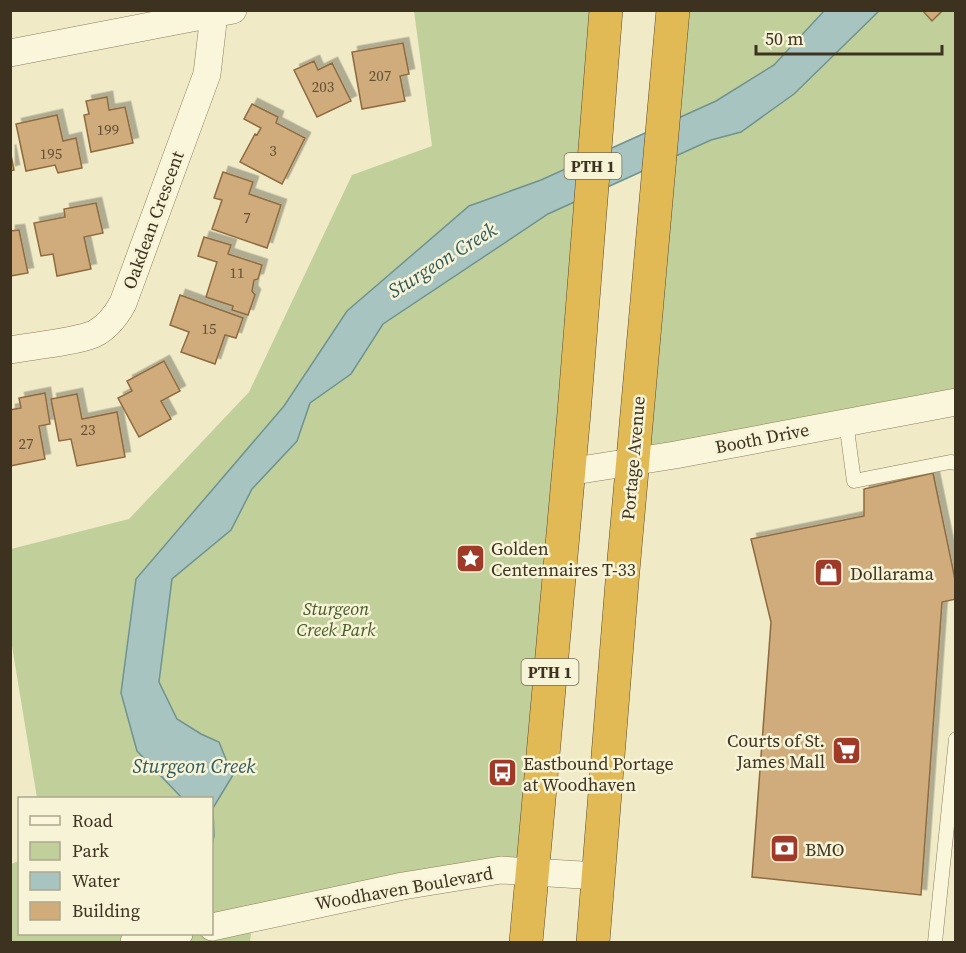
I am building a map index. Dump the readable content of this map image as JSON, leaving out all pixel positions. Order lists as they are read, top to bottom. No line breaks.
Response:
{"streets":{"highway":["PTH 1","Portage Avenue"],"street":["Oakdean Crescent","Booth Drive","Woodhaven Boulevard"]},"crossings":[["PTH 1","Booth Drive"],["PTH 1","Woodhaven Boulevard"],["Booth Drive","Portage Avenue"],["Portage Avenue","Woodhaven Boulevard"]],"water":["Sturgeon Creek"],"parks":["Sturgeon Creek Park"],"places":{"place":["Golden Centennaires T-33"],"shop":["Dollarama"],"supermarket":["Courts of St. James Mall"],"bus stop":["Eastbound Portage at Woodhaven"],"bank":["BMO"]},"house_numbers":["207","203","199","3","195","7","11","15","23","27"],"legend":["Road","Park","Water","Building"],"scale_bar":"50 m"}
